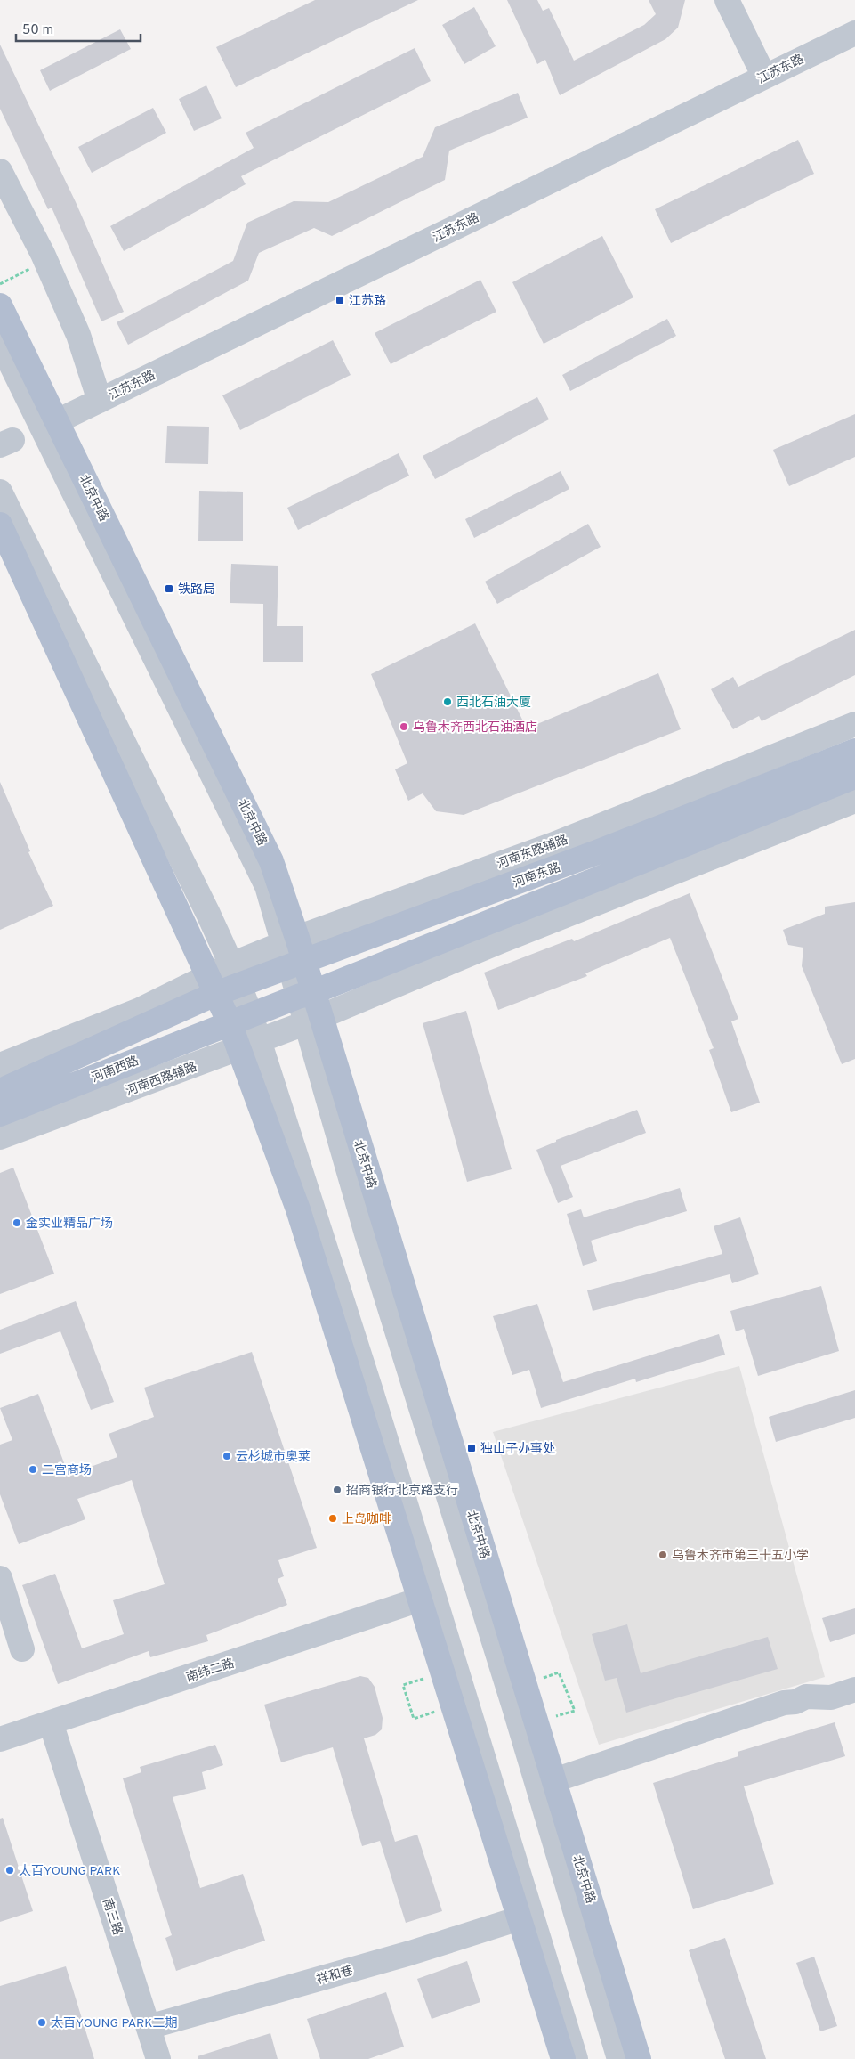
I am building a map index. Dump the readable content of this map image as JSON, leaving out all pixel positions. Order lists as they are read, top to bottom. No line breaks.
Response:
{"streets":{"main road":["北京中路","河南东路","河南西路"],"street":["江苏东路","河南东路辅路","河南西路辅路","南纬二路","南三路","祥和巷"]},"crossings":[["江苏东路","北京中路"],["北京中路","河南东路辅路"],["北京中路","河南东路"],["北京中路","河南西路辅路"],["河南东路辅路","河南东路"],["南纬二路","南三路"],["南三路","祥和巷"]],"places":{"transit":["江苏路","铁路局","独山子办事处"],"other":["西北石油大厦","乌鲁木齐西北石油酒店","金实业精品广场","云杉·城市奥莱","二宫商场","招商银行北京路支行","上岛咖啡","乌鲁木齐市第三十五小学","太百YOUNG PARK","太百YOUNG PARK二期"]},"scale_bar":"50 m"}
